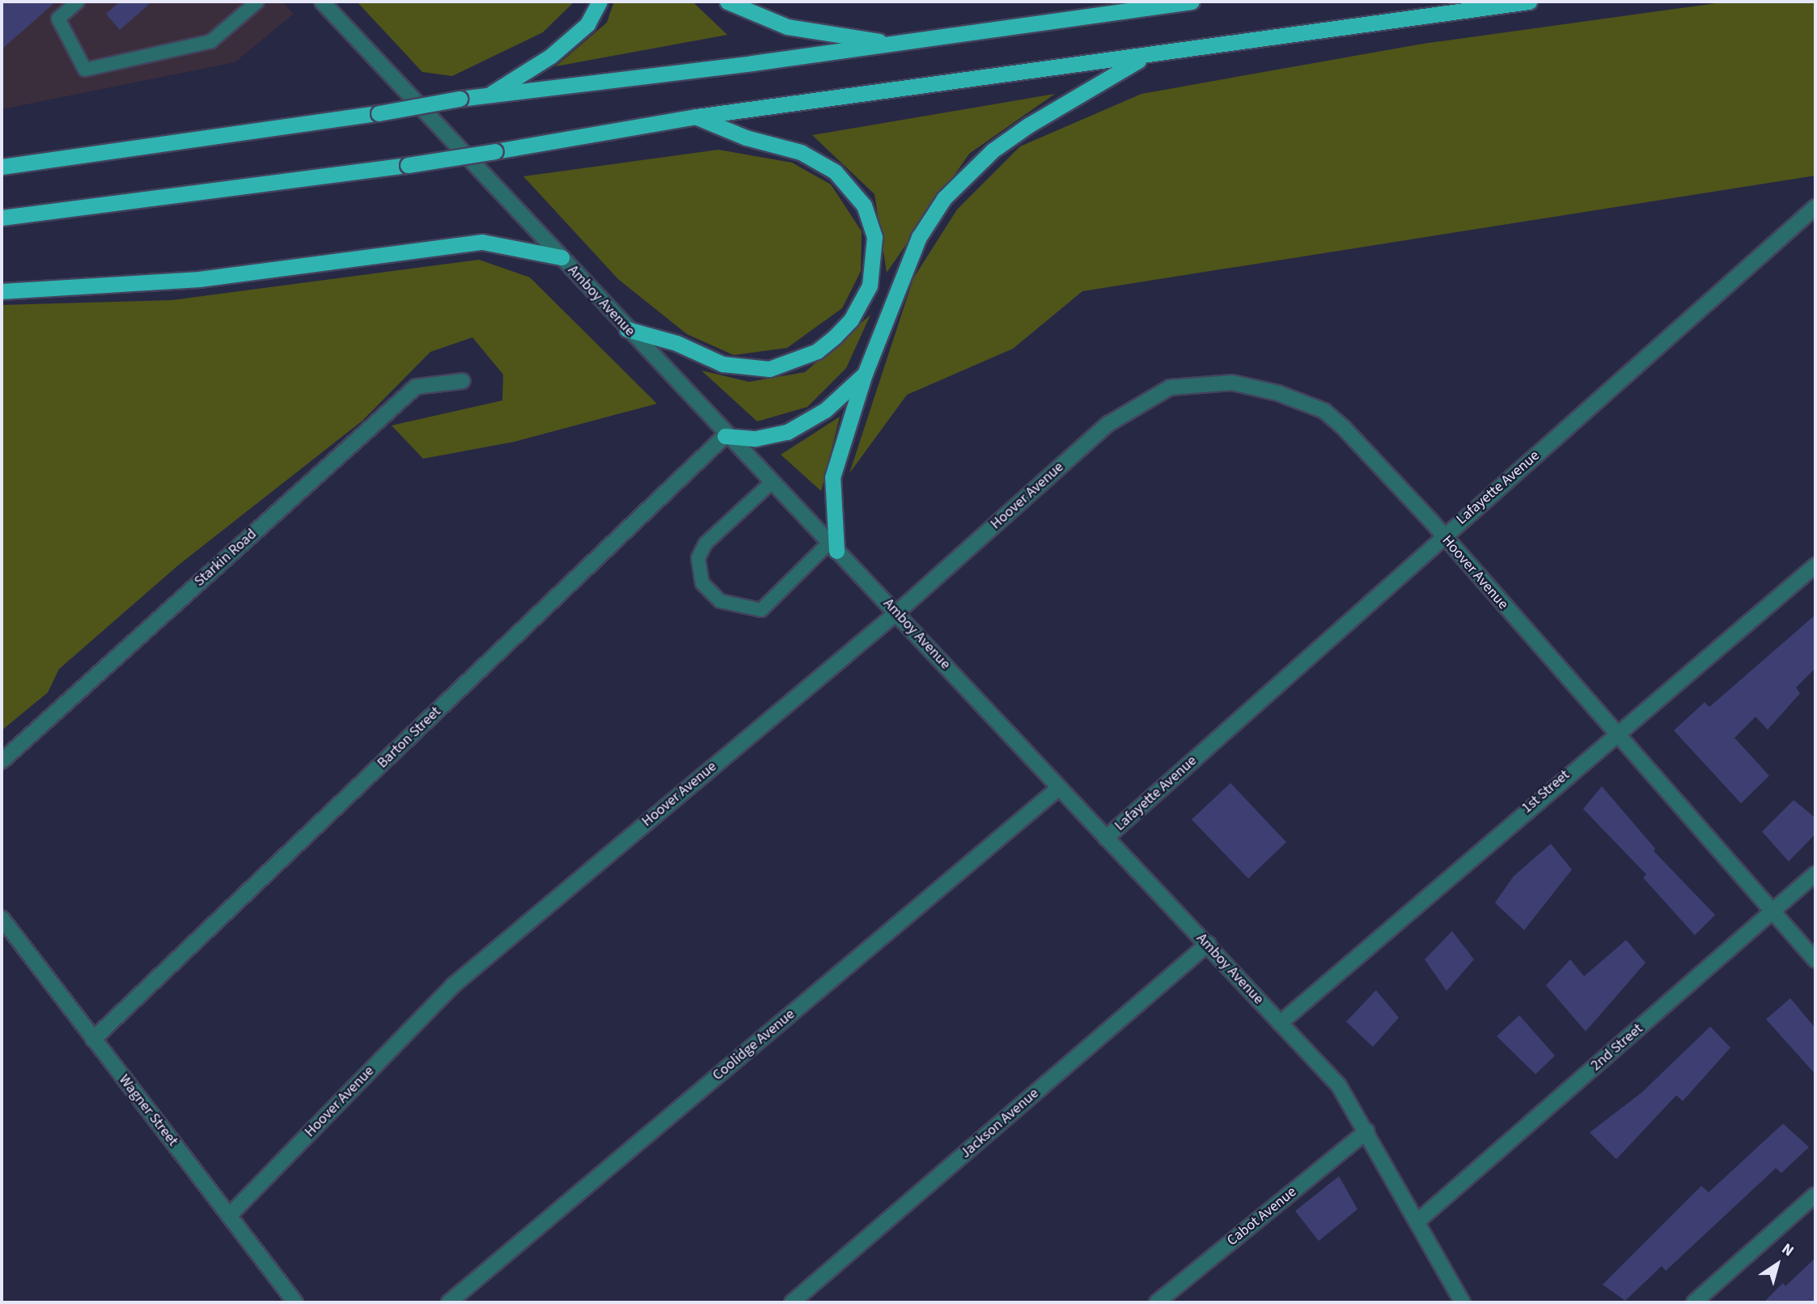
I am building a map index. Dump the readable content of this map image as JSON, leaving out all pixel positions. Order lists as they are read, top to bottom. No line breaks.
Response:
{"streets":{"street":["Amboy Avenue","Lafayette Avenue","Hoover Avenue","Starkin Road","Barton Street","1st Street","Coolidge Avenue","2nd Street","Wagner Street","Jackson Avenue","Cabot Avenue"]},"crossings":[["Amboy Avenue","Lafayette Avenue"],["Amboy Avenue","Hoover Avenue"],["Amboy Avenue","Barton Street"],["Amboy Avenue","1st Street"],["Amboy Avenue","Coolidge Avenue"],["Amboy Avenue","2nd Street"],["Amboy Avenue","Jackson Avenue"],["Amboy Avenue","Cabot Avenue"],["Lafayette Avenue","Hoover Avenue"],["Hoover Avenue","1st Street"],["Hoover Avenue","2nd Street"],["Hoover Avenue","Wagner Street"],["Barton Street","Wagner Street"]],"north":"top right"}
